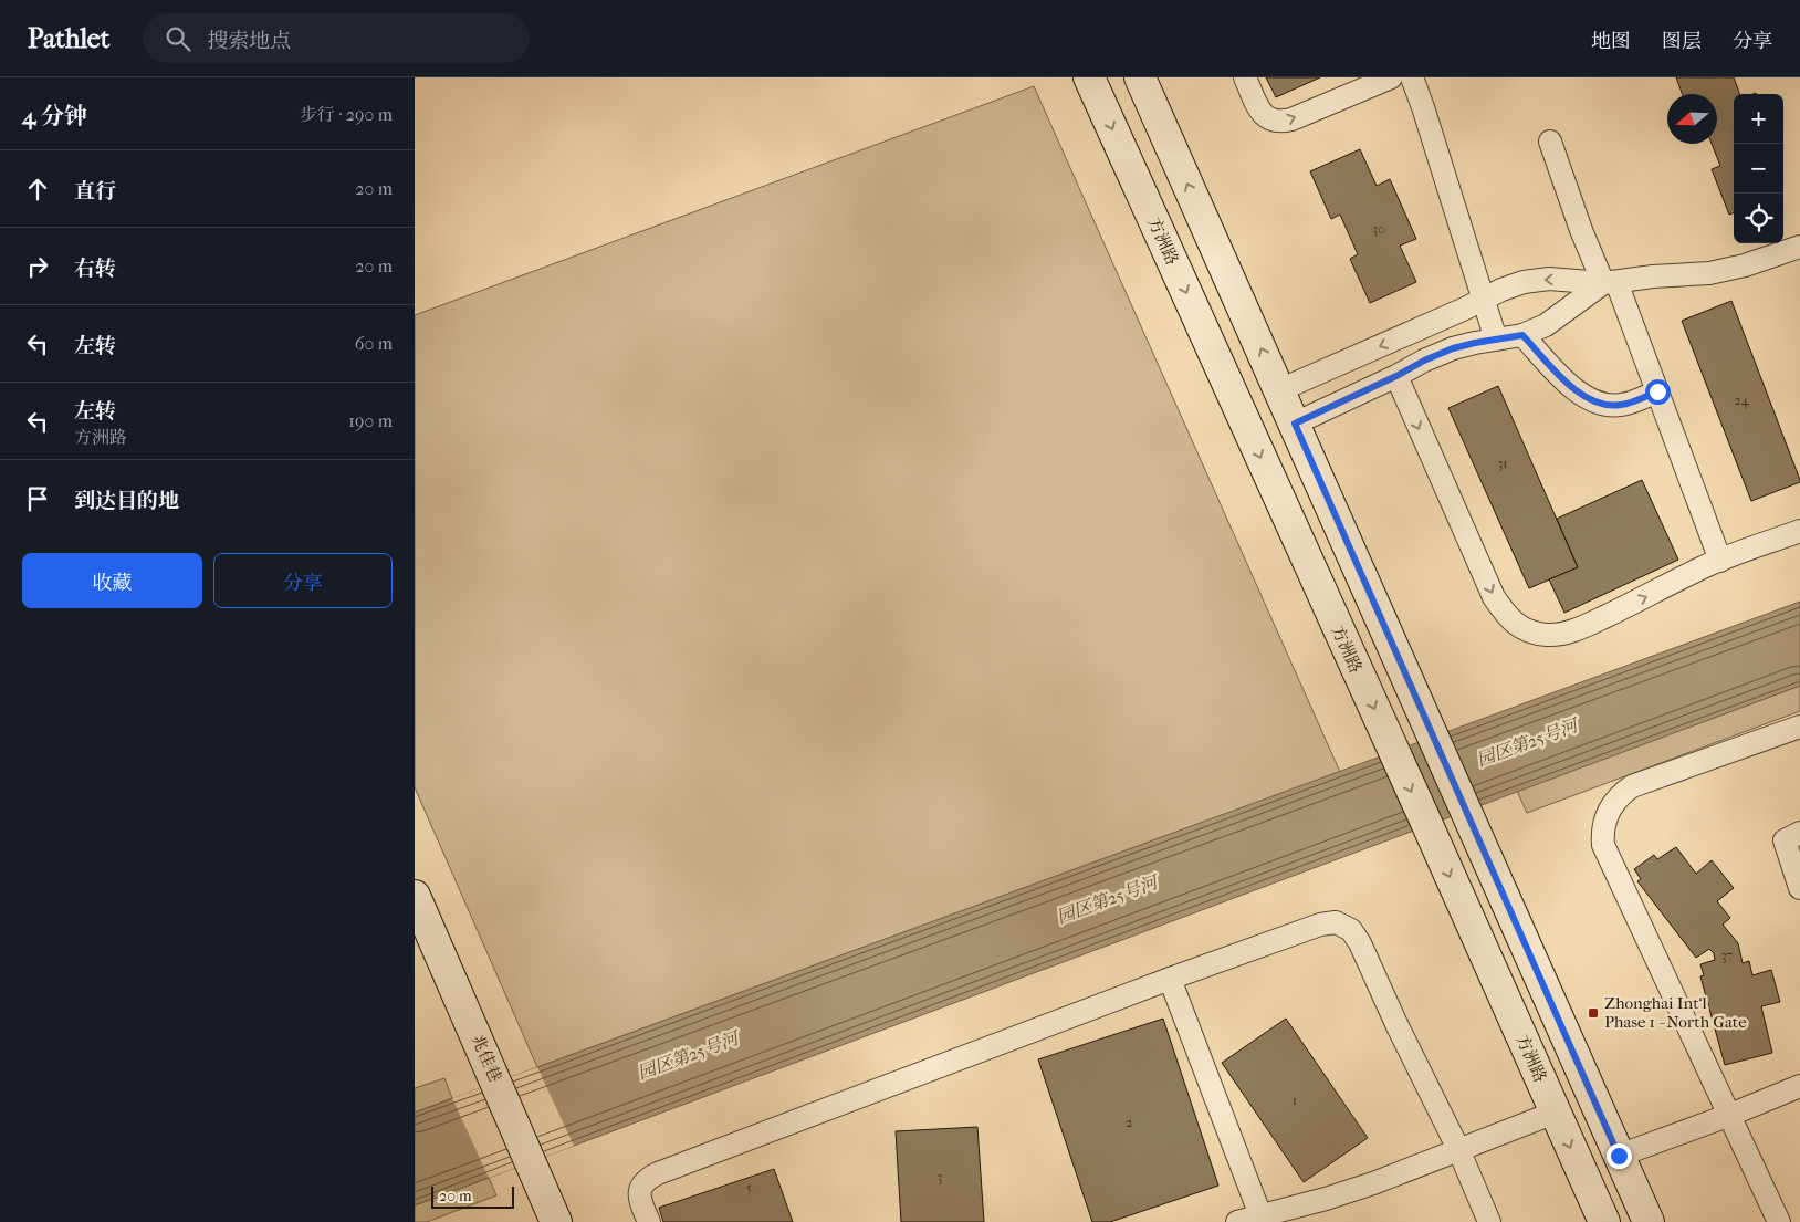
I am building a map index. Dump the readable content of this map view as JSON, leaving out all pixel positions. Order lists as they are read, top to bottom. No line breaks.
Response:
{"streets":{"main road":["方洲路","兆佳巷"]},"water":["园区第25号河"],"places":{"transit":["Zhonghai Int‘l Phase 1 - North Gate"]},"house_numbers":["30","24","31","37","1","2","3","5"],"scale_bar":"20 m","north":"left","page":{"header":"Pathlet","search":"搜索地点","nav":["地图","图层","分享"],"heading":["4 分钟","步行 · 290 m"],"map_buttons":["+","−"],"list":[["直行","20 m"],["右转","20 m"],["左转","60 m"],["左转","方洲路","190 m"],"到达目的地"],"buttons":["收藏","分享"],"scale":"20 m"}}
